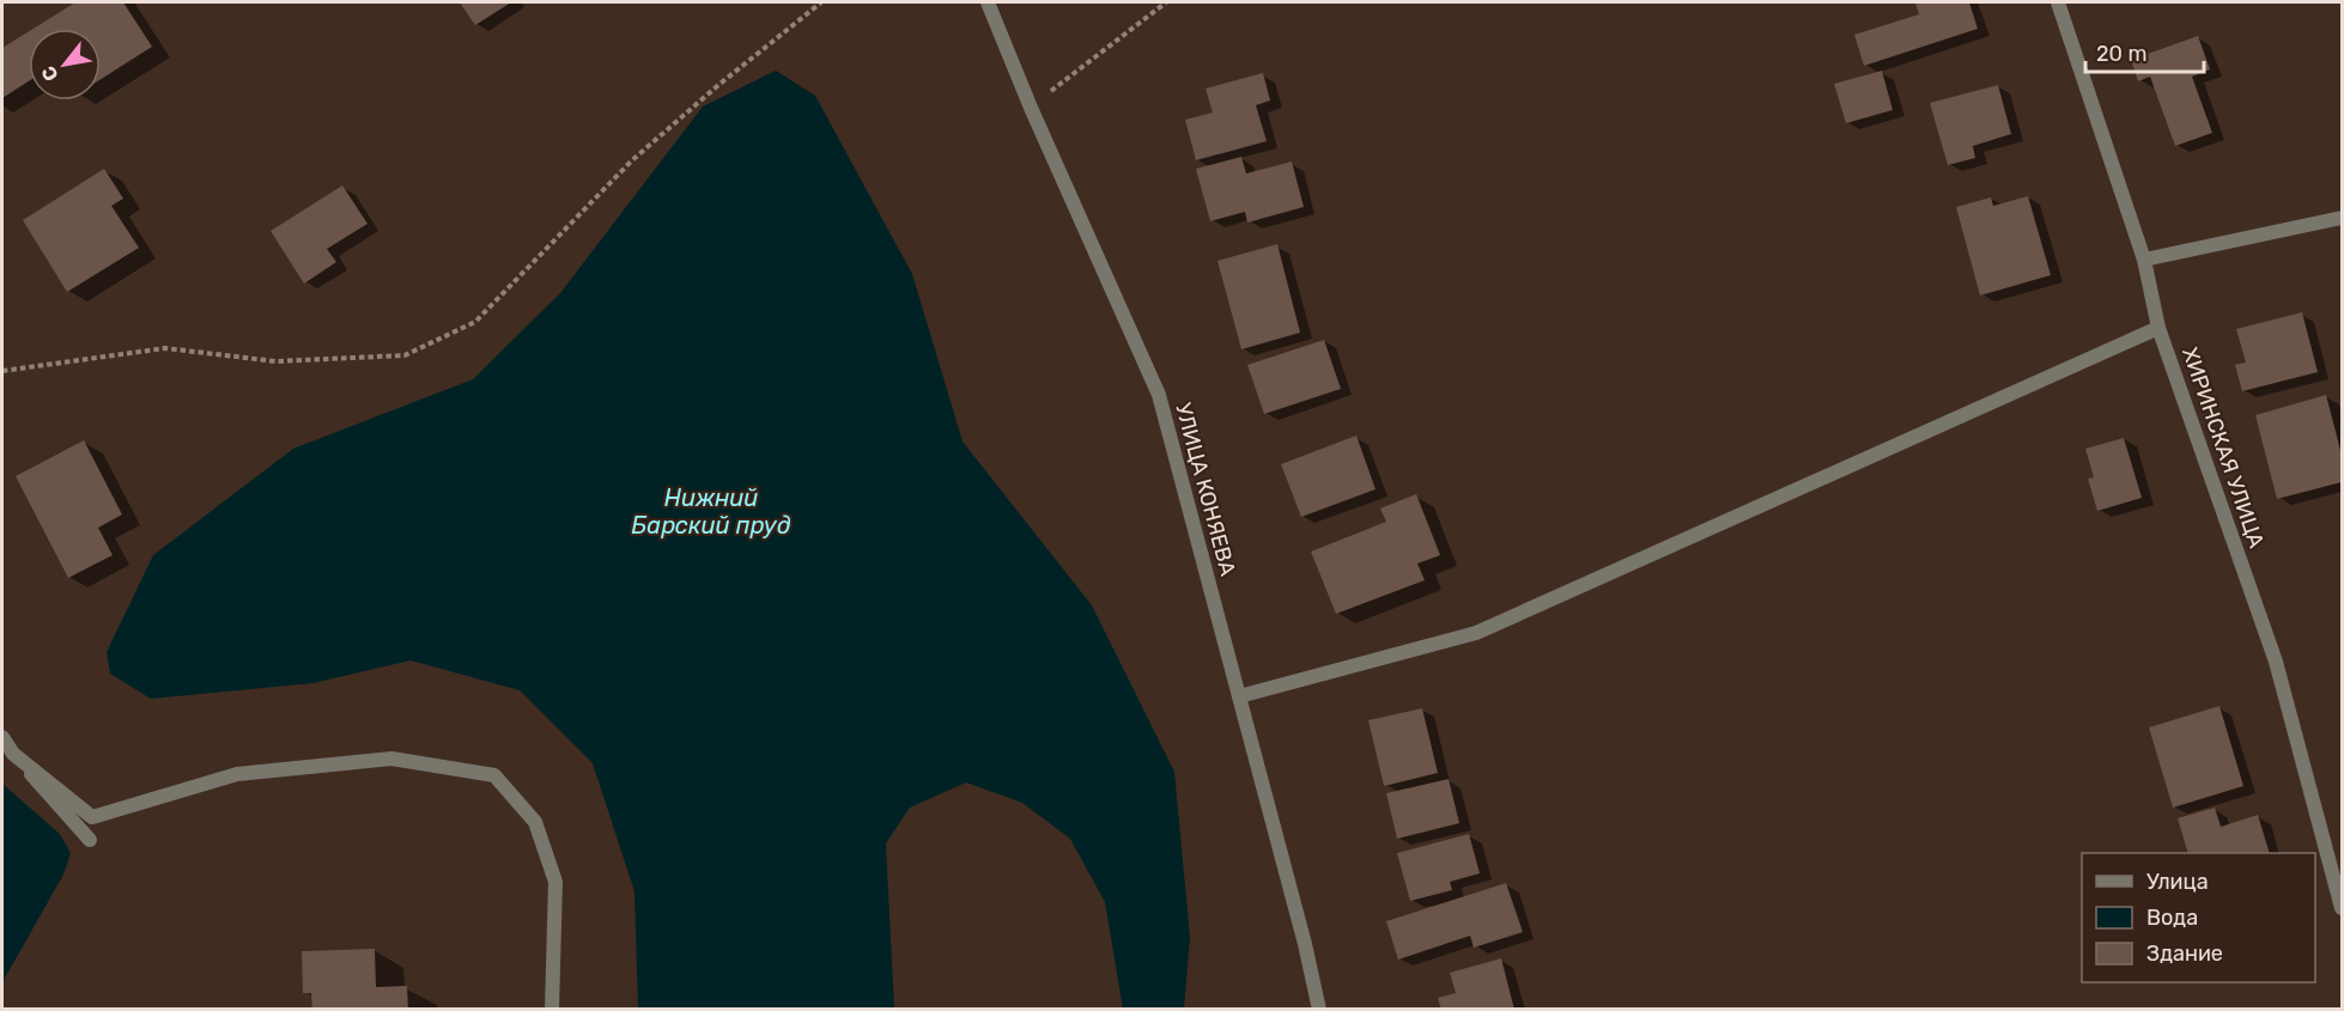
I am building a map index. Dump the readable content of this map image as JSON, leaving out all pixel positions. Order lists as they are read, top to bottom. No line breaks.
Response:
{"streets":{"street":["ХИРИНСКАЯ УЛИЦА","УЛИЦА КОНЯЕВА"]},"water":["Нижний Барский пруд"],"legend":["Улица","Вода","Здание"],"scale_bar":"20 m","north":"bottom left"}
